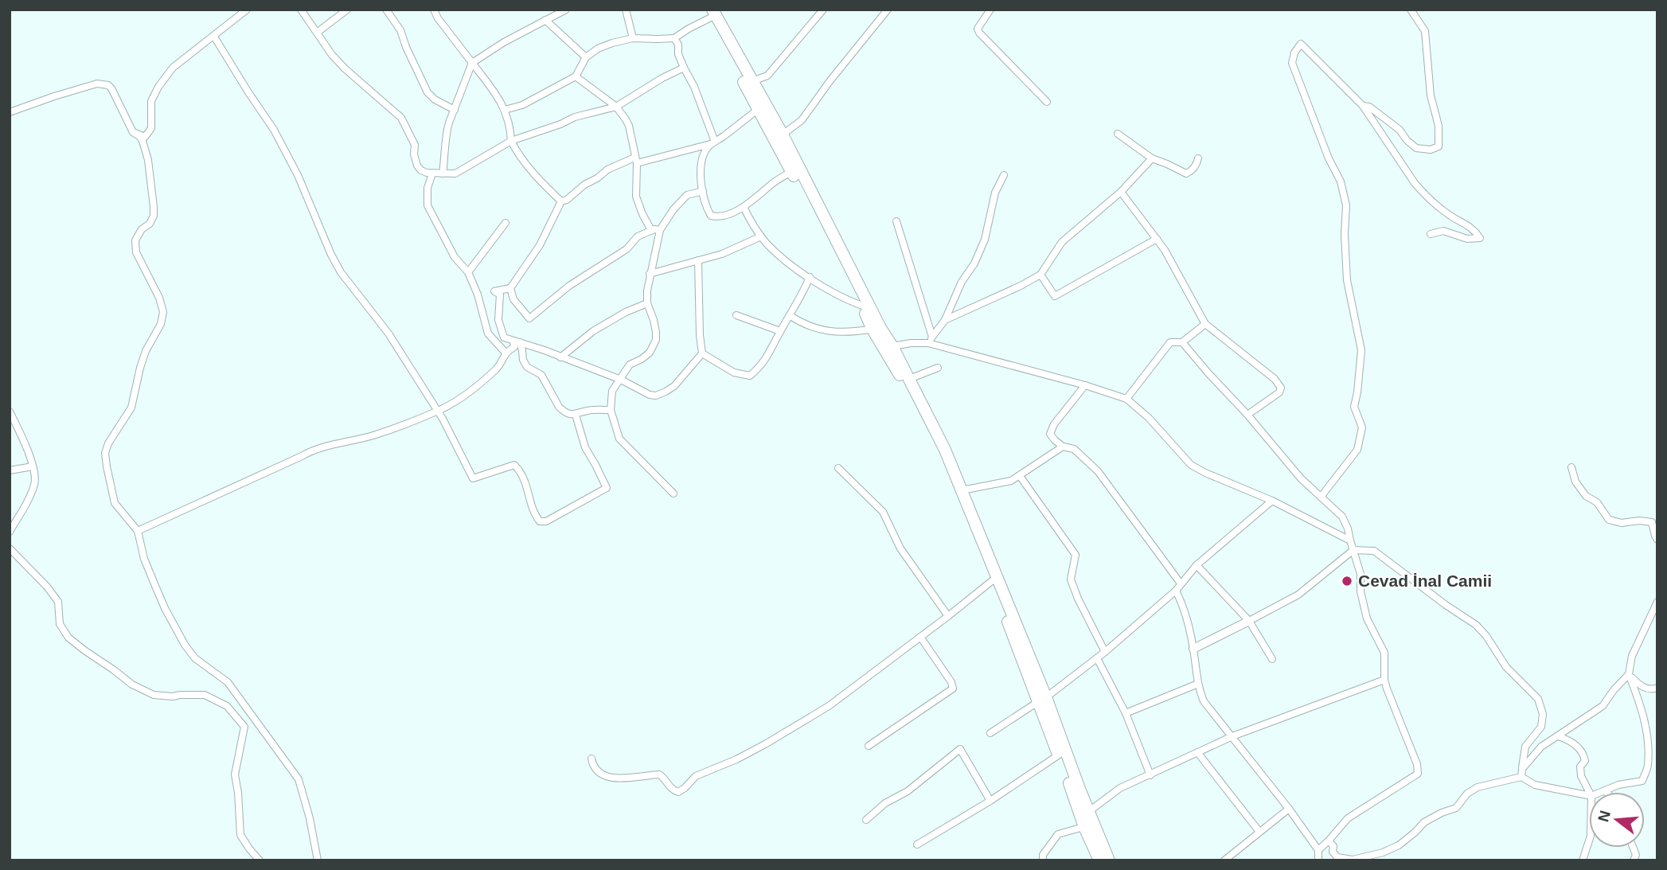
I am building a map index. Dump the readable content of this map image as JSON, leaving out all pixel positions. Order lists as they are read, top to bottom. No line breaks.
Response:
{"places":["Cevad İnal Camii"],"north":"left"}
